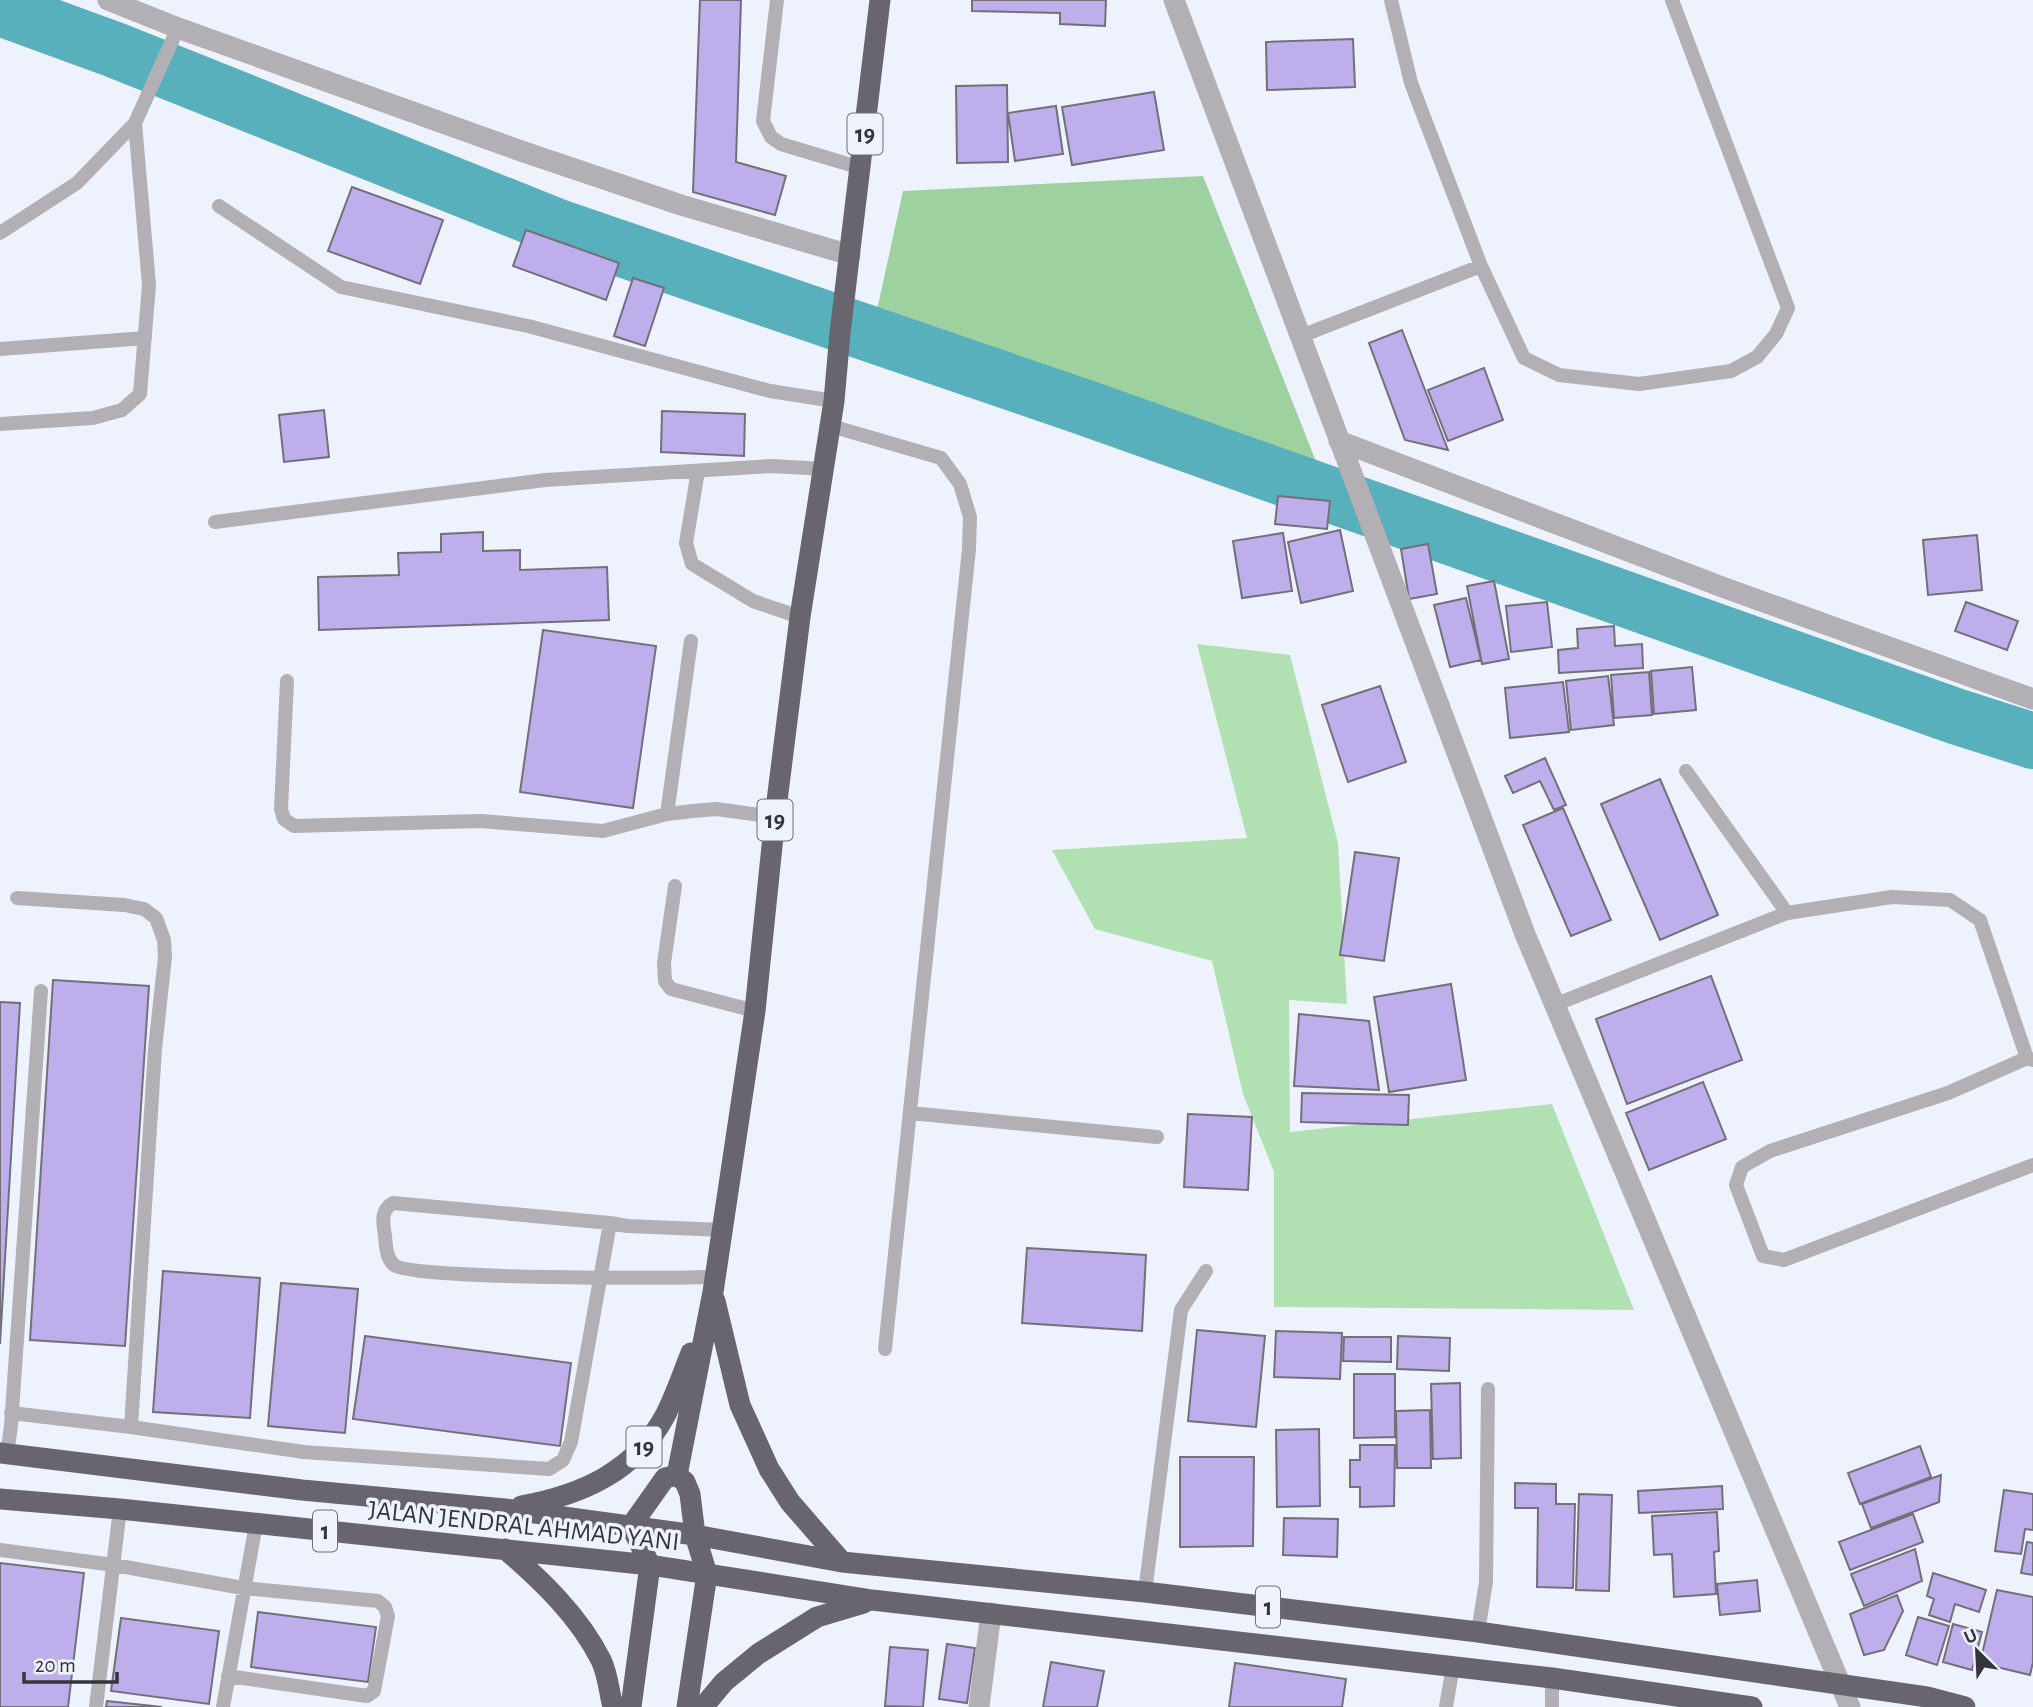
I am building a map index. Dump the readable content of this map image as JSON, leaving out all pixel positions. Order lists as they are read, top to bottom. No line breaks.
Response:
{"streets":{"highway":["19","JALAN JENDRAL AHMAD YANI","1"]},"crossings":[["19","JALAN JENDRAL AHMAD YANI"],["19","1"],["JALAN JENDRAL AHMAD YANI","1"]],"scale_bar":"20 m","north":"top left"}
